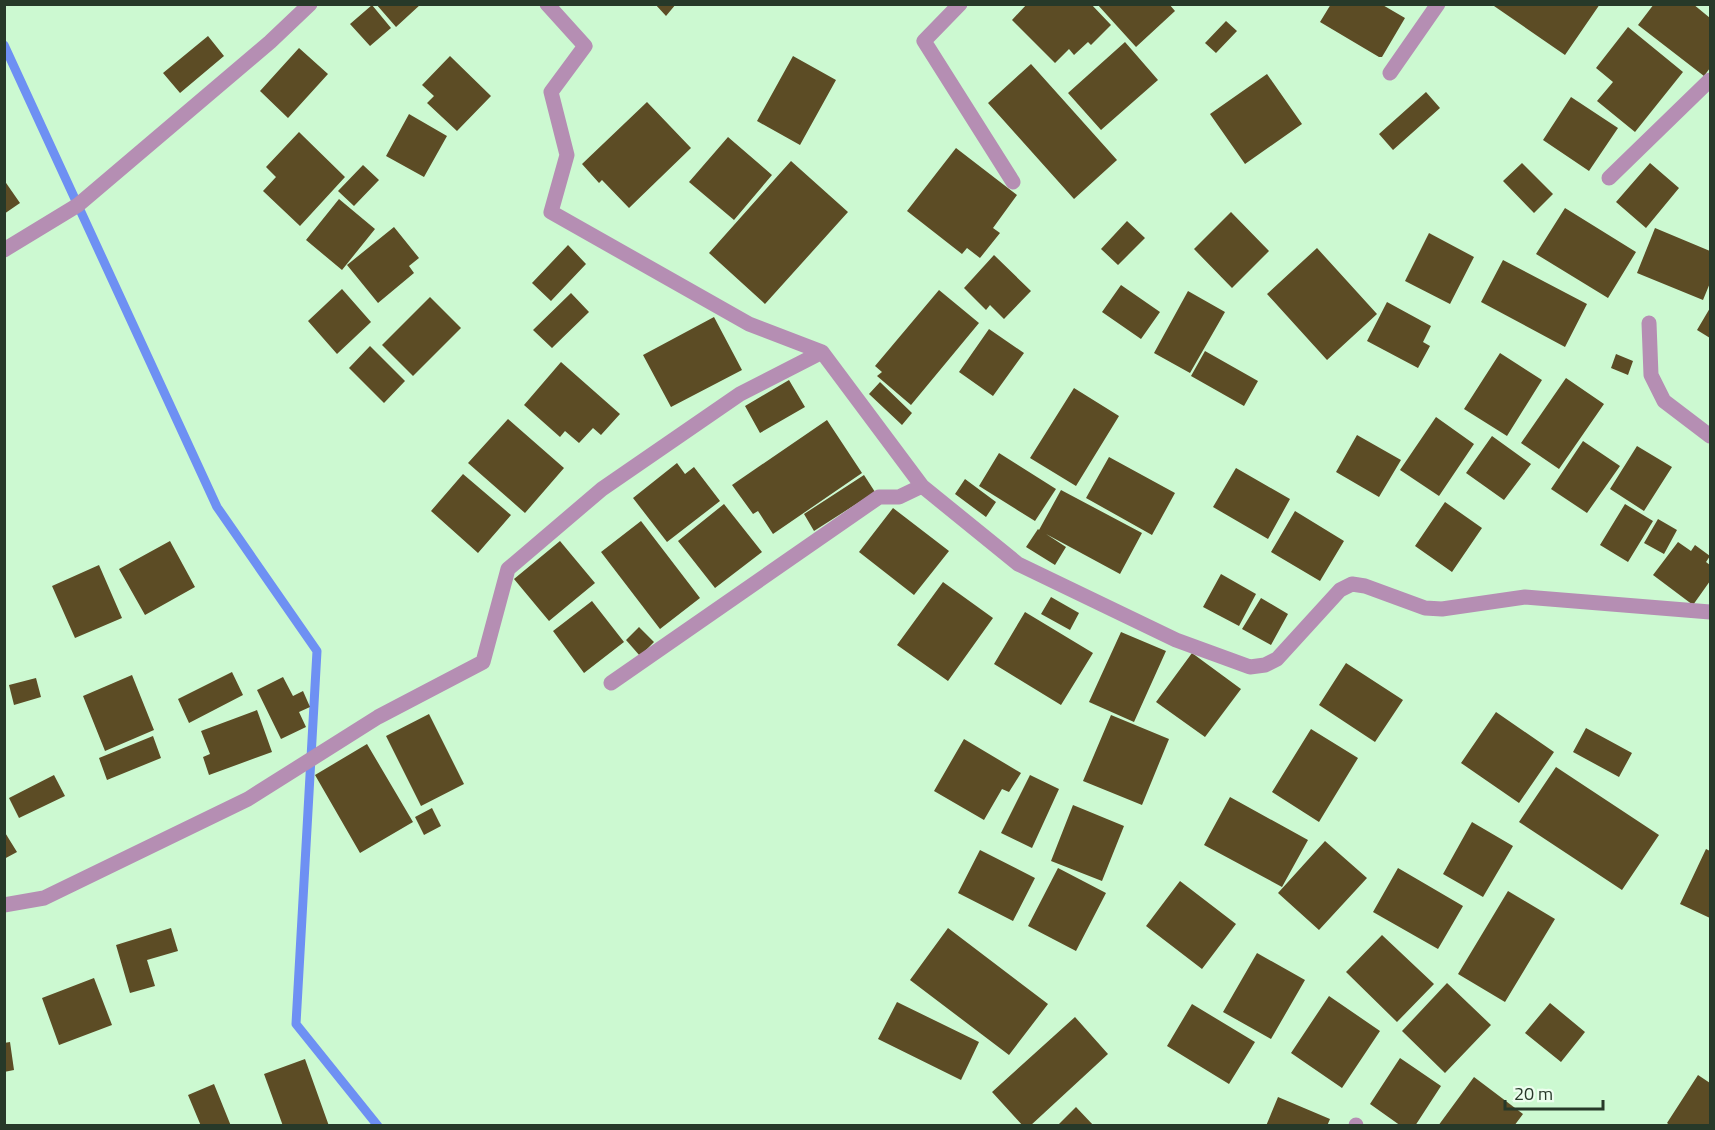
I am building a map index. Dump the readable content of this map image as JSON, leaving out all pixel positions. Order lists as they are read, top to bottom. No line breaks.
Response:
{"scale_bar":"20 m"}
